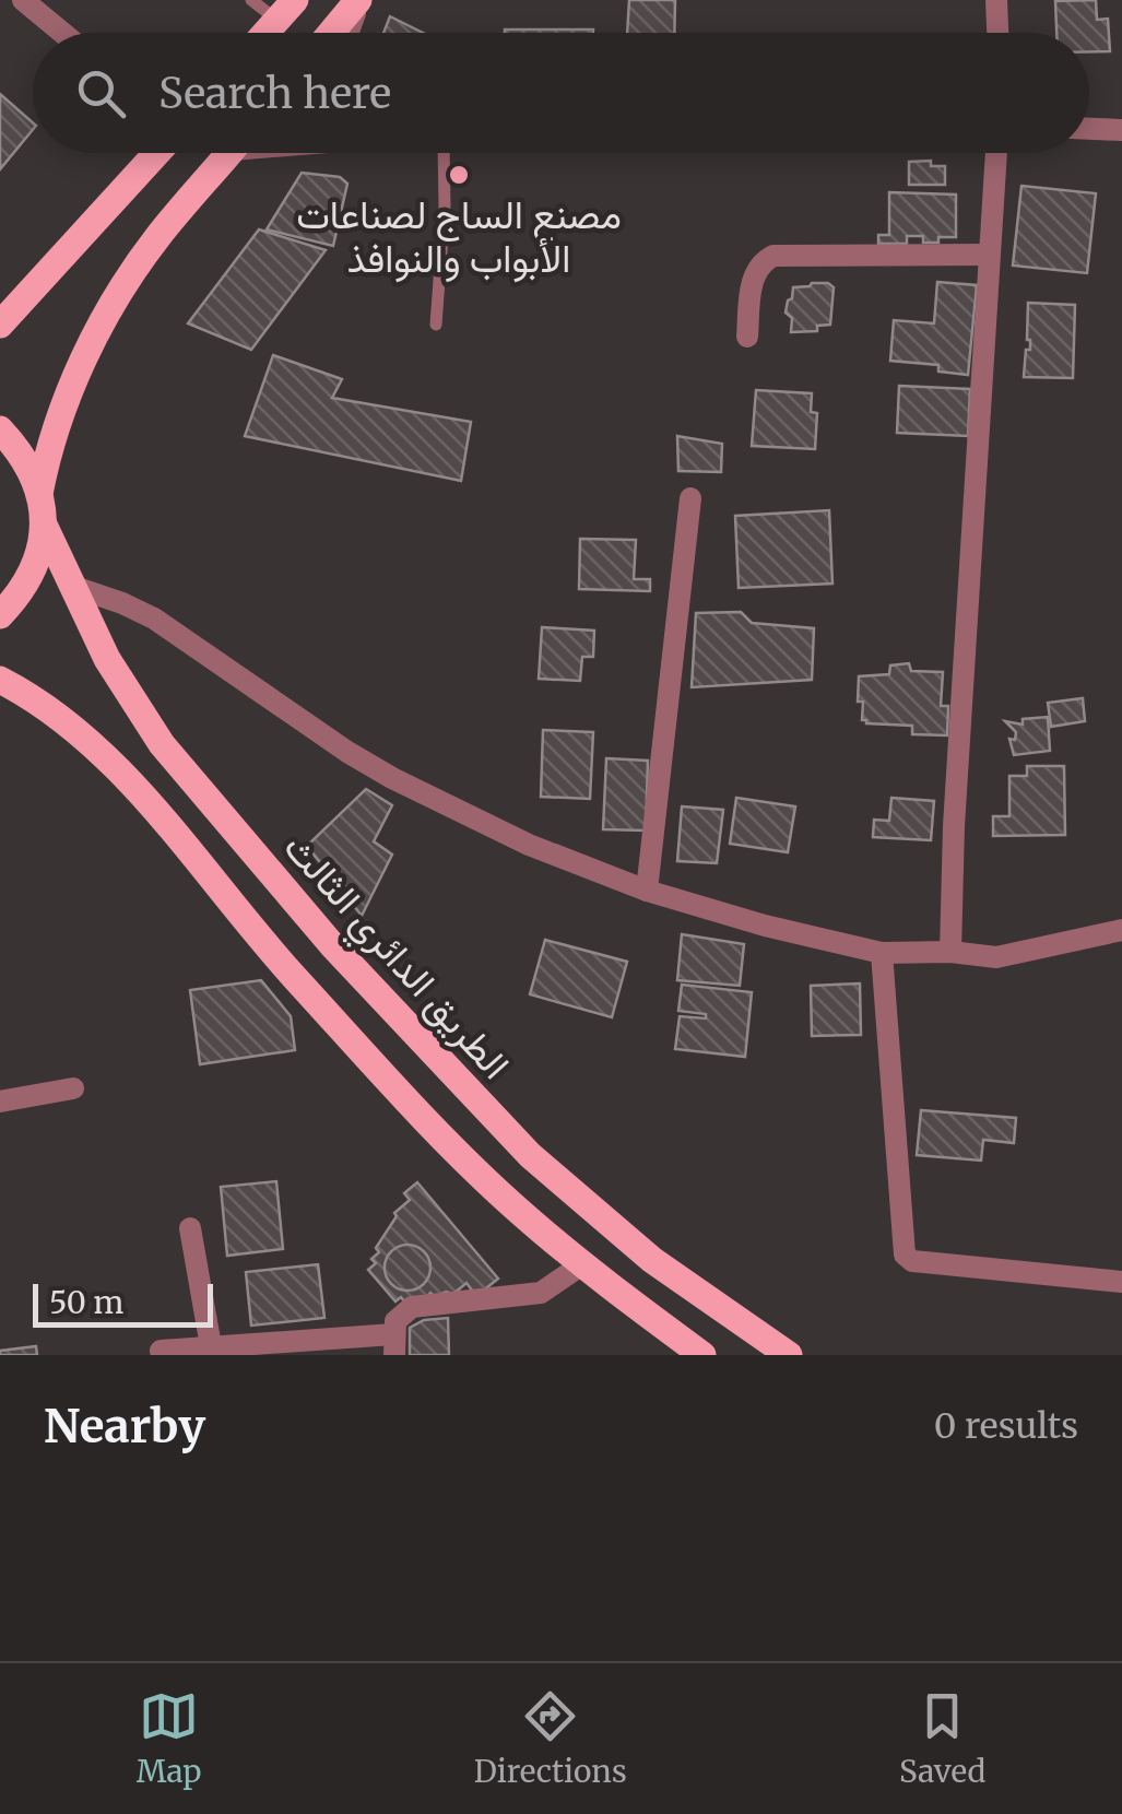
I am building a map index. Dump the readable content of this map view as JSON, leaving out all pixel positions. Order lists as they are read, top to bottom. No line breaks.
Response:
{"streets":{"main road":["الطريق الدائري الثالث"]},"places":["مصنع الساج لصناعات الأبواب والنوافذ"],"scale_bar":"50 m","page":{"search":"Search here","scale":"50 m","heading":["Nearby","0 results"],"nav":["Map","Directions","Saved"]}}
